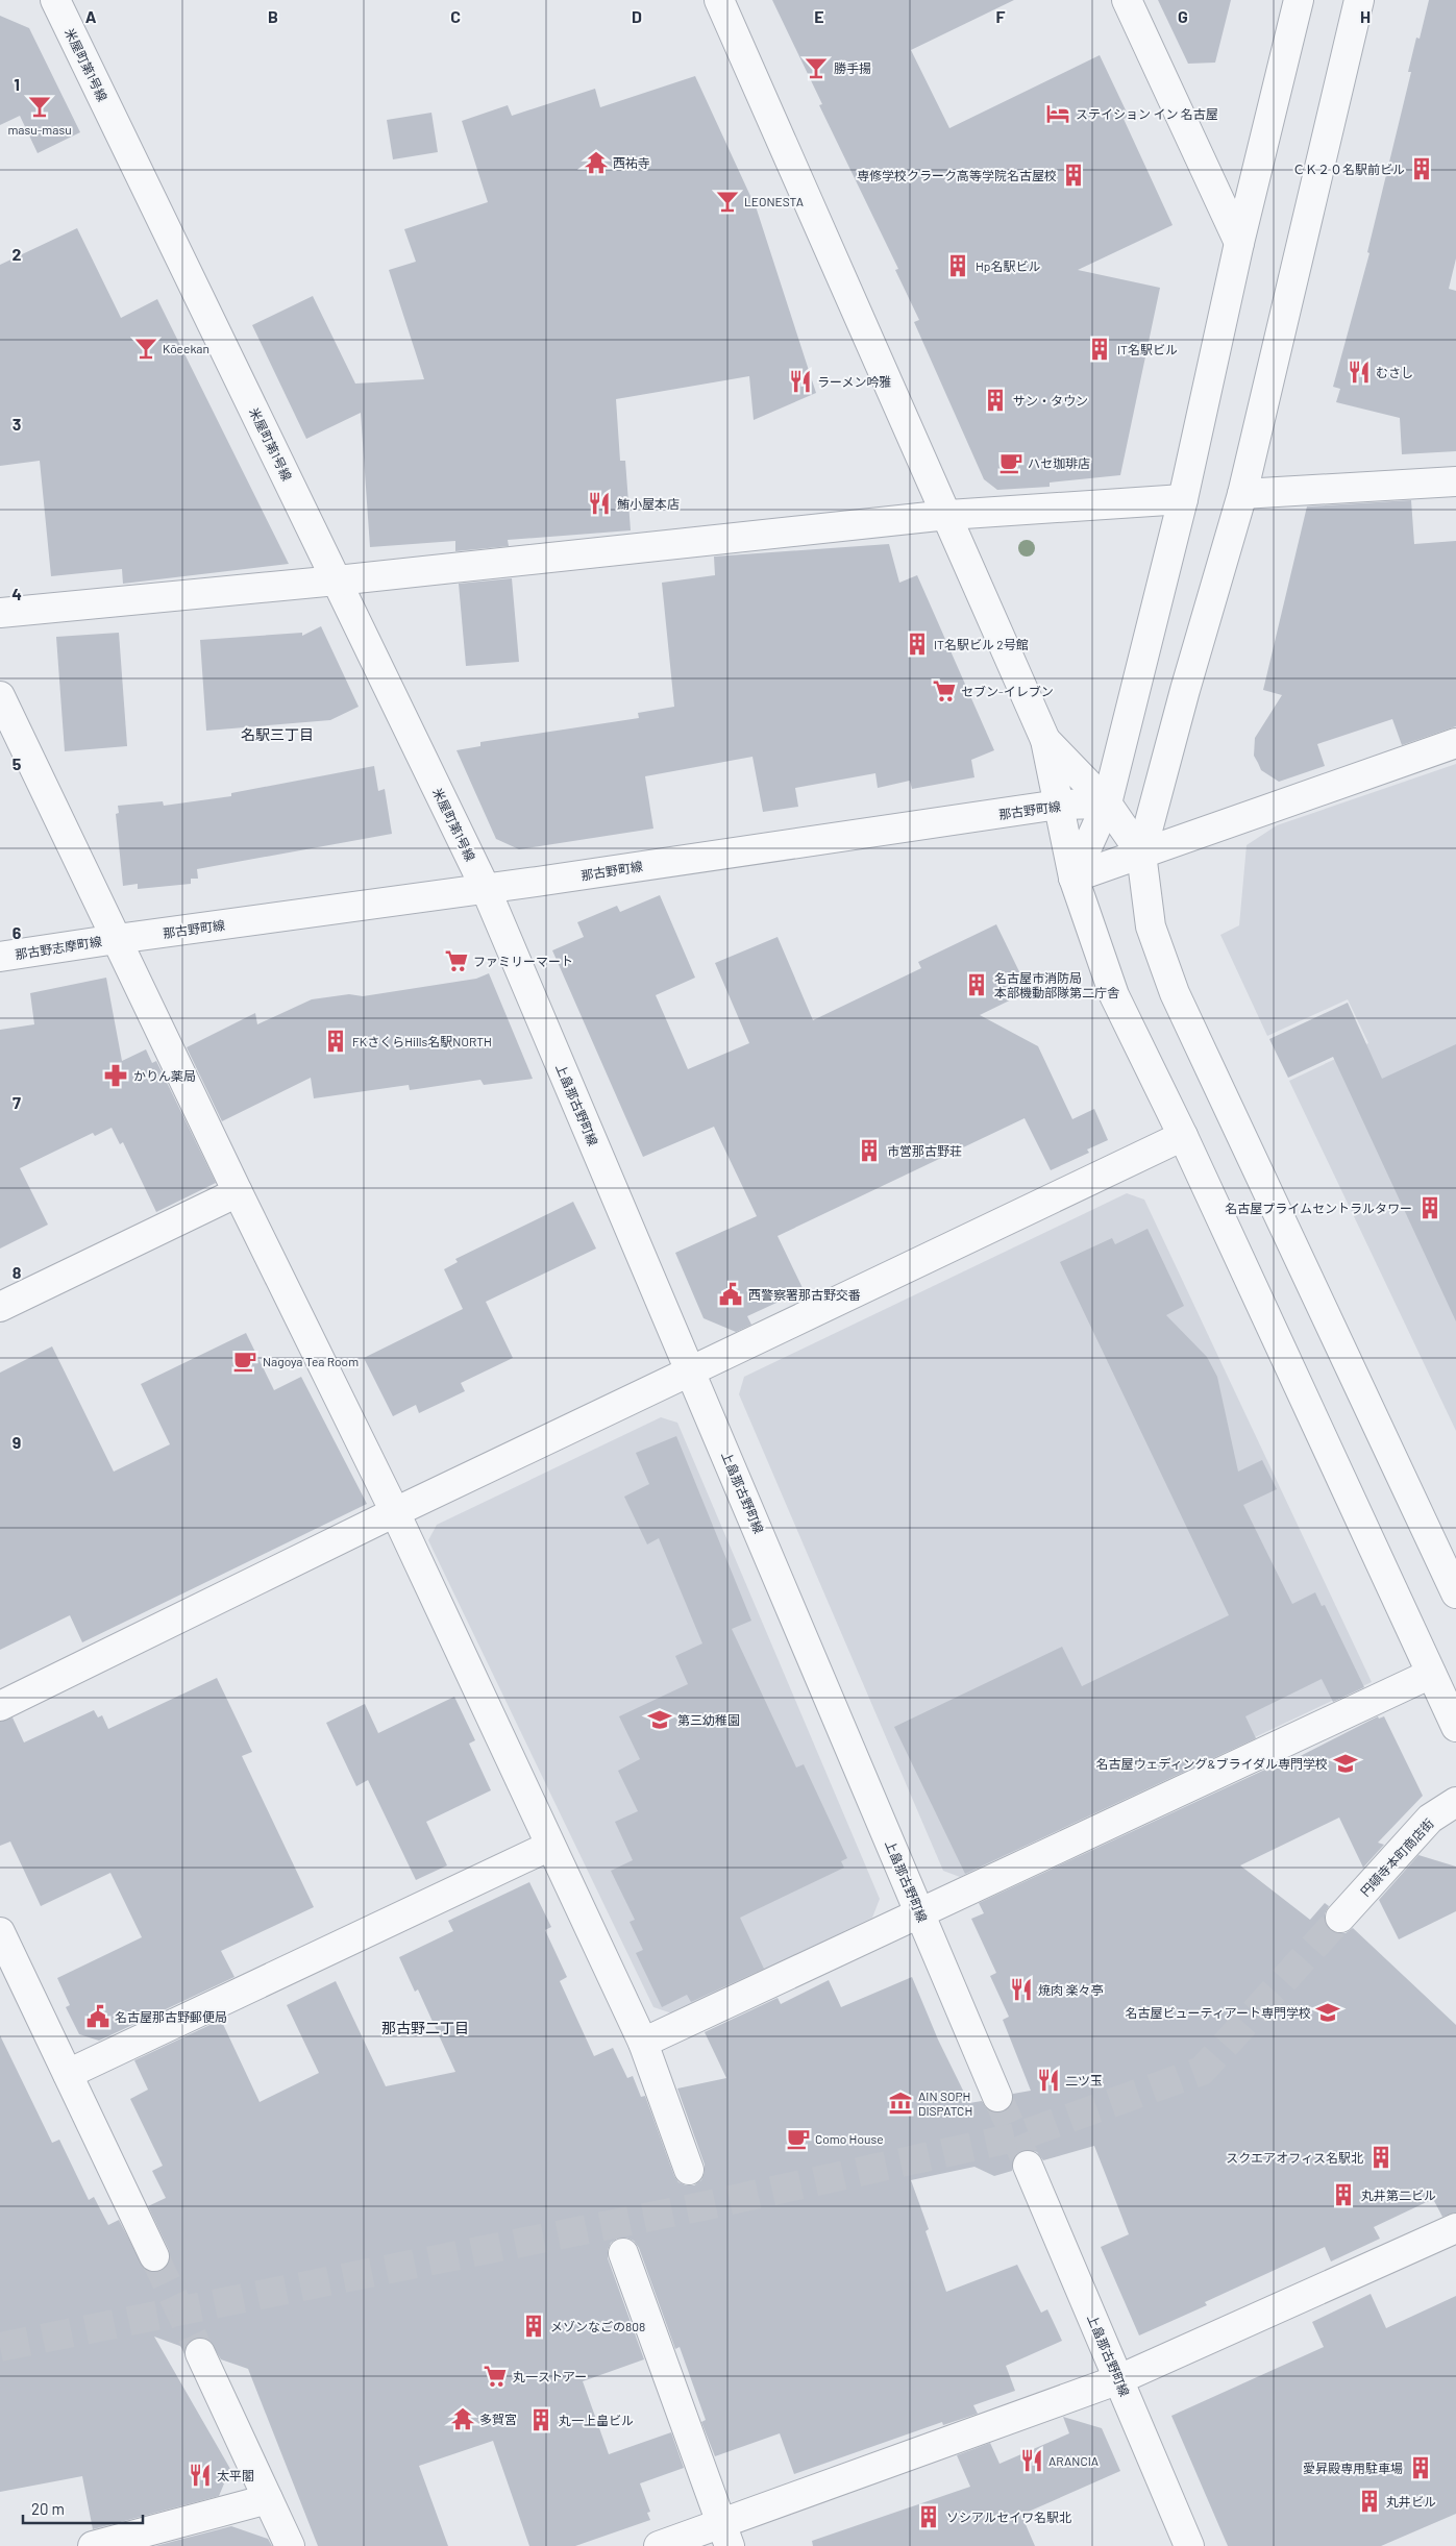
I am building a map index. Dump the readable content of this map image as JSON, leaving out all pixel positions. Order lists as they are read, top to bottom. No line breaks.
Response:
{"streets":{"street":["米屋町第1号線","那古野町線","那古野志摩町線","上畠那古野町線","円頓寺本町商店街"]},"crossings":[["米屋町第1号線","那古野町線"],["米屋町第1号線","上畠那古野町線"],["那古野町線","那古野志摩町線"],["那古野町線","上畠那古野町線"]],"districts":["名駅三丁目","那古野二丁目"],"places":{"bar":["勝手揚","masu-masu","LEONESTA","Kōeekan"],"hotel":["ステイション イン 名古屋"],"temple":["西祐寺","多賀宮"],"building":["ＣＫ２０名駅前ビル","専修学校クラーク高等学院名古屋校","Hp名駅ビル","IT名駅ビル","サン・タウン","IT名駅ビル 2号館","名古屋市消防局 本部機動部隊第二庁舎","FKさくらHills名駅NORTH","市営那古野荘","名古屋プライムセントラルタワー","スクエアオフィス名駅北","丸井第二ビル","メゾンなごの808","丸一上畠ビル","愛昇殿専用駐車場","丸井ビル","ソシアルセイワ名駅北"],"restaurant":["むさし","ラーメン吟雅","鮪小屋本店","焼肉 楽々亭","二ツ玉","ARANCIA","太平閣"],"cafe":["ハセ珈琲店","Nagoya Tea Room","Como House"],"supermarket":["セブン-イレブン","ファミリーマート","丸一ストアー"],"pharmacy":["かりん薬局"],"public building":["西警察署那古野交番","名古屋那古野郵便局"],"school or university":["第三幼稚園","名古屋ウェディング&ブライダル専門学校","名古屋ビューティアート専門学校"],"museum":["AIN SOPH DISPATCH"]},"scale_bar":"20 m","grid":{"columns":["A","B","C","D","E","F","G","H"],"rows":["1","2","3","4","5","6","7","8","9"]}}
